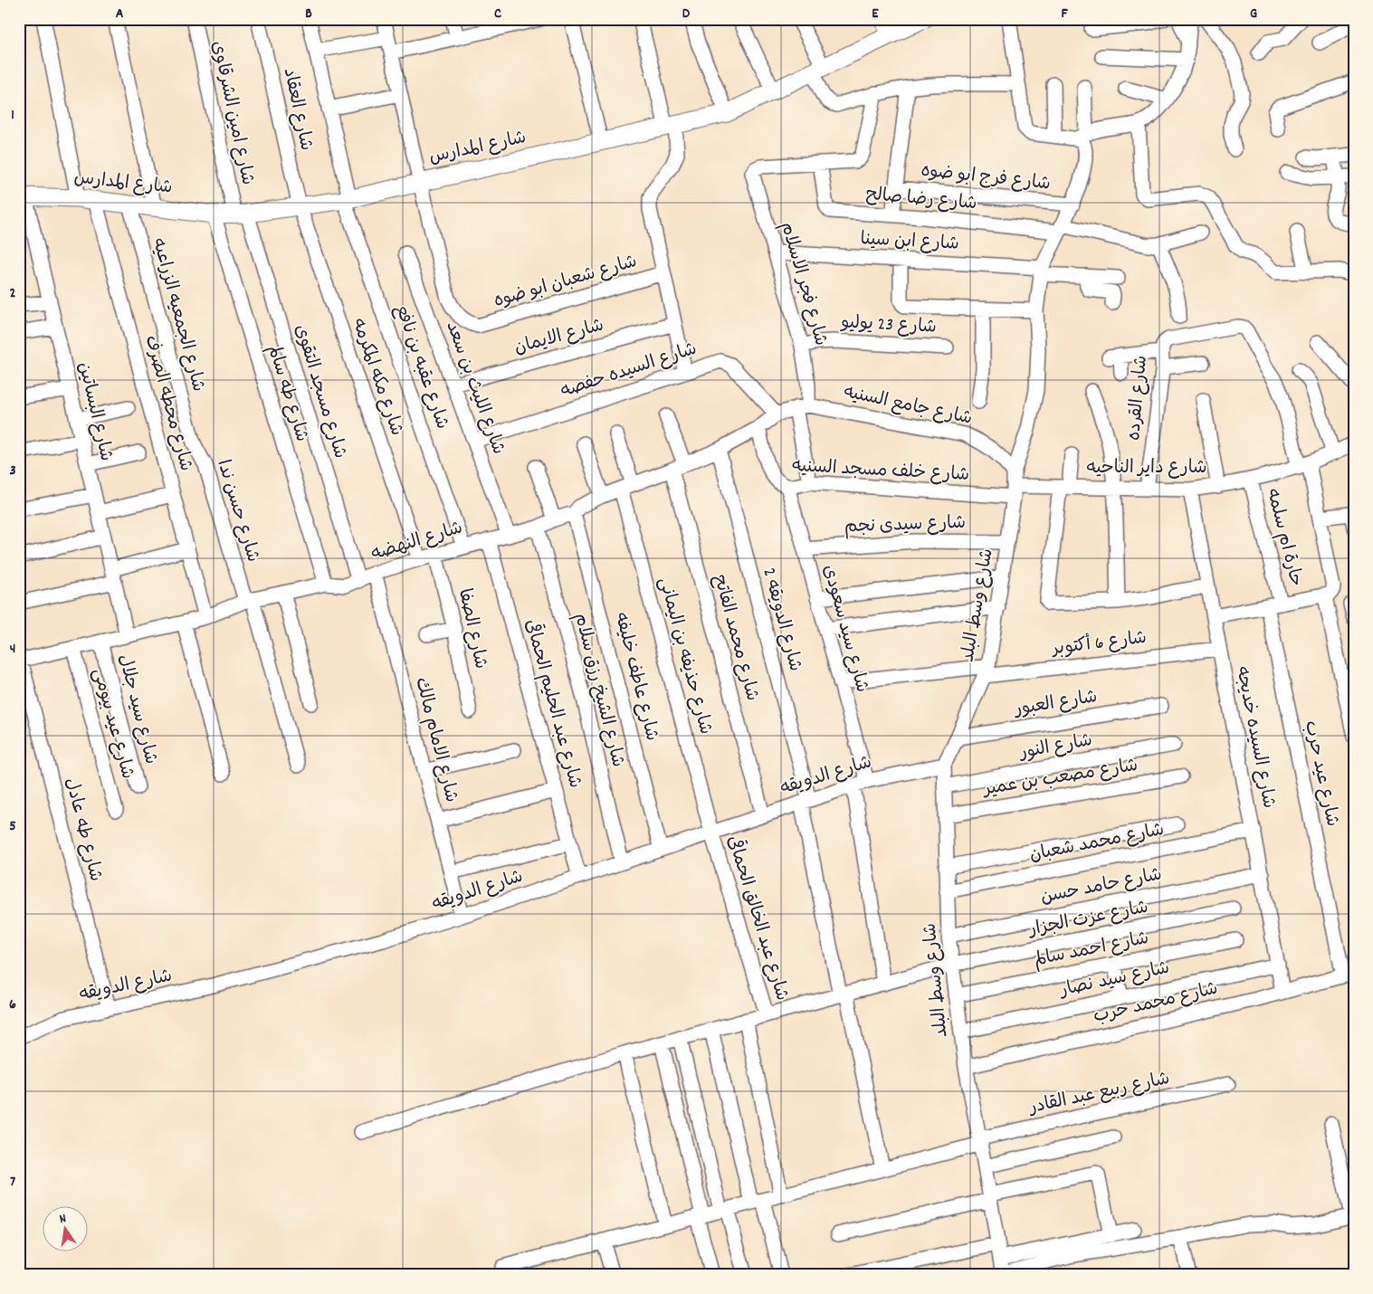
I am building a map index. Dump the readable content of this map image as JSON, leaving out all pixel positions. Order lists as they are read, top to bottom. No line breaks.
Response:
{"streets":{"street":["شارع العقاد","شارع امين الشرقاوى","شارع المدارس","شارع فرج ابو ضوه","شارع رضا صالح","شارع ابن سينا","شارع شعبان ابو ضوه","شارع فجر الاسلام","شارع الجمعيه الزراعيه","شارع 23 يوليو","شارع الايمان","شارع عقبه بن نافع","شارع السيده حفصه","شارع مكه المكرمه","شارع الليث بن سعد","شارع مسجد التقوى","شارع طه سالم","شارع القرده","شارع محطه الصرف","شارع جامع السنيه","شارع البساتين","شارع داير الناحيه","شارع خلف مسجد السنيه","شارع حسن ندا","شارع سيدى نجم","حارة ام سلمه","شارع النهضه","شارع وسط البلد","شارع الدويقه 2","شارع الصفا","شارع سيد سعودى","شارع محمد الفاتح","شارع 6 أكتوبر","شارع حذيفه بن اليمانى","شارع عاطف خليفه","شارع الشيخ رزق سلام","شارع عبد الحليم الحماقى","شارع العبور","شارع سيد جلال","شارع عيد بيومى","شارع السيده خديجه","شارع الامام مالك","شارع النور","شارع عيد حرب","شارع الدويقه","شارع مصعب بن عمير","شارع طه عادل","شارع محمد شعبان","شارع حامد حسن","شارع عبد الخالق الحماقى","شارع عزت الجزار","شارع احمد سالم","شارع سيد نصار","شارع محمد حرب","شارع ربيع عبد القادر"]},"crossings":[["شارع العقاد","شارع المدارس"],["شارع العقاد","شارع مكه المكرمه"],["شارع امين الشرقاوى","شارع المدارس"],["شارع امين الشرقاوى","شارع مسجد التقوى"],["شارع المدارس","شارع شعبان ابو ضوه"],["شارع المدارس","شارع الجمعيه الزراعيه"],["شارع المدارس","شارع عقبه بن نافع"],["شارع المدارس","شارع مكه المكرمه"],["شارع المدارس","شارع مسجد التقوى"],["شارع المدارس","شارع طه سالم"],["شارع المدارس","شارع محطه الصرف"],["شارع المدارس","شارع البساتين"],["شارع فرج ابو ضوه","شارع رضا صالح"],["شارع فرج ابو ضوه","شارع وسط البلد"],["شارع رضا صالح","شارع فجر الاسلام"],["شارع رضا صالح","شارع وسط البلد"],["شارع ابن سينا","شارع فجر الاسلام"],["شارع ابن سينا","شارع وسط البلد"],["شارع فجر الاسلام","شارع 23 يوليو"],["شارع فجر الاسلام","شارع جامع السنيه"],["شارع فجر الاسلام","شارع خلف مسجد السنيه"],["شارع فجر الاسلام","شارع النهضه"],["شارع الجمعيه الزراعيه","شارع حسن ندا"],["شارع الايمان","شارع الليث بن سعد"],["شارع عقبه بن نافع","شارع النهضه"],["شارع السيده حفصه","شارع الليث بن سعد"],["شارع السيده حفصه","شارع النهضه"],["شارع مكه المكرمه","شارع النهضه"],["شارع الليث بن سعد","شارع النهضه"],["شارع مسجد التقوى","شارع النهضه"],["شارع طه سالم","شارع النهضه"],["شارع القرده","شارع داير الناحيه"],["شارع محطه الصرف","شارع النهضه"],["شارع جامع السنيه","شارع داير الناحيه"],["شارع جامع السنيه","شارع خلف مسجد السنيه"],["شارع جامع السنيه","شارع النهضه"],["شارع جامع السنيه","شارع وسط البلد"],["شارع البساتين","شارع النهضه"],["شارع داير الناحيه","شارع خلف مسجد السنيه"],["شارع داير الناحيه","حارة ام سلمه"],["شارع داير الناحيه","شارع وسط البلد"],["شارع داير الناحيه","شارع السيده خديجه"],["شارع خلف مسجد السنيه","شارع النهضه"],["شارع خلف مسجد السنيه","شارع وسط البلد"],["شارع خلف مسجد السنيه","شارع سيد سعودى"],["شارع حسن ندا","شارع النهضه"],["شارع سيدى نجم","شارع وسط البلد"],["شارع سيدى نجم","شارع سيد سعودى"],["حارة ام سلمه","شارع عيد حرب"],["شارع النهضه","شارع الدويقه 2"],["شارع النهضه","شارع الصفا"],["شارع النهضه","شارع محمد الفاتح"],["شارع النهضه","شارع حذيفه بن اليمانى"],["شارع النهضه","شارع عاطف خليفه"],["شارع النهضه","شارع الشيخ رزق سلام"],["شارع النهضه","شارع عبد الحليم الحماقى"],["شارع النهضه","شارع سيد جلال"],["شارع النهضه","شارع عيد بيومى"],["شارع النهضه","شارع الامام مالك"],["شارع النهضه","شارع طه عادل"],["شارع وسط البلد","شارع 6 أكتوبر"],["شارع وسط البلد","شارع العبور"],["شارع وسط البلد","شارع النور"],["شارع وسط البلد","شارع الدويقه"],["شارع وسط البلد","شارع مصعب بن عمير"],["شارع وسط البلد","شارع محمد شعبان"],["شارع وسط البلد","شارع حامد حسن"],["شارع وسط البلد","شارع عزت الجزار"],["شارع وسط البلد","شارع احمد سالم"],["شارع وسط البلد","شارع سيد نصار"],["شارع وسط البلد","شارع محمد حرب"],["شارع وسط البلد","شارع ربيع عبد القادر"],["شارع الدويقه 2","شارع الدويقه"],["شارع الدويقه 2","شارع عزت الجزار"],["شارع الدويقه 2","شارع ربيع عبد القادر"],["شارع سيد سعودى","شارع 6 أكتوبر"],["شارع سيد سعودى","شارع الدويقه"],["شارع محمد الفاتح","شارع الدويقه"],["شارع 6 أكتوبر","شارع السيده خديجه"],["شارع حذيفه بن اليمانى","شارع الدويقه"],["شارع حذيفه بن اليمانى","شارع عبد الخالق الحماقى"],["شارع عاطف خليفه","شارع الدويقه"],["شارع الشيخ رزق سلام","شارع الدويقه"],["شارع عبد الحليم الحماقى","شارع الدويقه"],["شارع السيده خديجه","شارع محمد شعبان"],["شارع السيده خديجه","شارع حامد حسن"],["شارع السيده خديجه","شارع سيد نصار"],["شارع السيده خديجه","شارع محمد حرب"],["شارع الامام مالك","شارع الدويقه"],["شارع عيد حرب","شارع محمد حرب"],["شارع الدويقه","شارع طه عادل"],["شارع الدويقه","شارع عبد الخالق الحماقى"],["شارع عبد الخالق الحماقى","شارع عزت الجزار"]],"north":"top","grid":{"columns":["A","B","C","D","E","F","G"],"rows":["1","2","3","4","5","6","7"]}}
